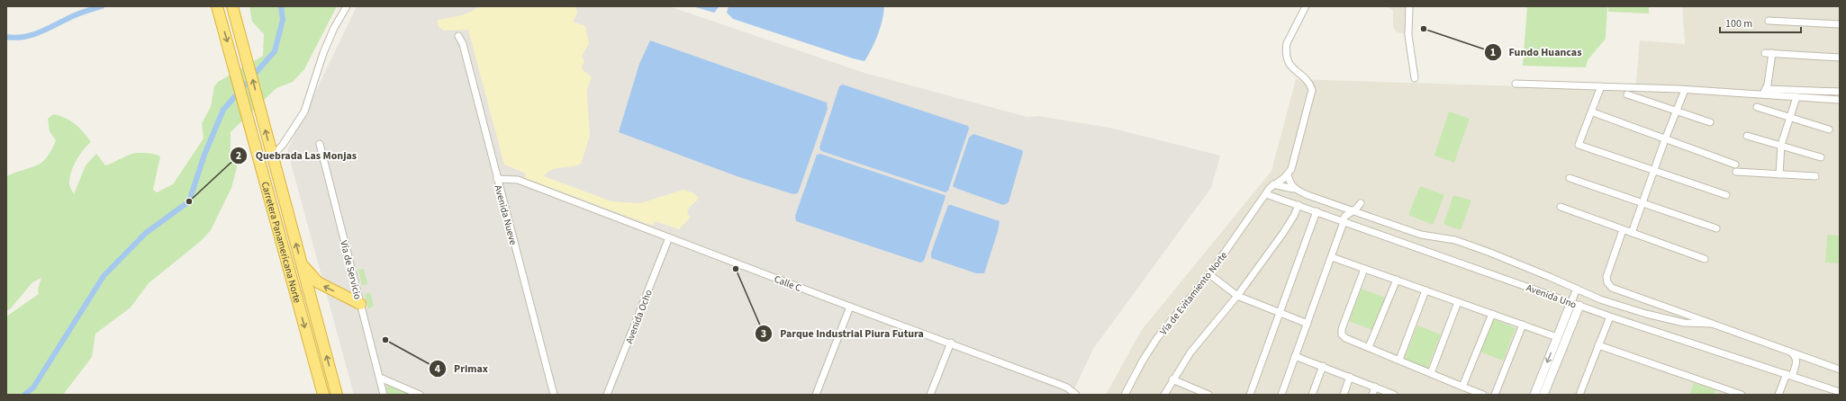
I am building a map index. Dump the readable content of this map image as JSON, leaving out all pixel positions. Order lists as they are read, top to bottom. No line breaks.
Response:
{"streets":{"highway":["Carretera Panamericana Norte"],"street":["Avenida Nueve","Vía de Servicio","Calle C","Vía de Evitamiento Norte","Avenida Uno","Avenida Ocho"]},"crossings":[["Avenida Nueve","Calle C"],["Calle C","Avenida Ocho"],["Vía de Evitamiento Norte","Avenida Uno"]],"places":["Fundo Huancas","Quebrada Las Monjas","Parque Industrial Piura Futura","Primax"],"scale_bar":"100 m"}
